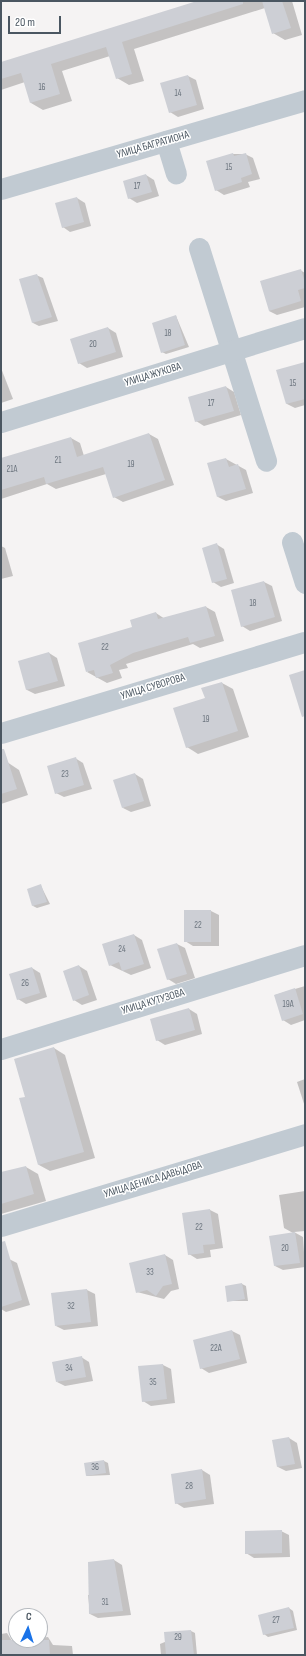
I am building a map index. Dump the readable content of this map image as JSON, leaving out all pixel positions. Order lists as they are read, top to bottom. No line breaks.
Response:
{"streets":{"street":["УЛИЦА БАГРАТИОНА","УЛИЦА ЖУКОВА","УЛИЦА СУВОРОВА","УЛИЦА КУТУЗОВА","УЛИЦА ДЕНИСА ДАВЫДОВА"]},"house_numbers":["16","14","15","17","18","20","15","17","21","19","21А","18","22","19","23","22","24","26","19А","22","20","33","32","22А","34","35","36","28","31","27","29"],"scale_bar":"20 m","north":"top"}
